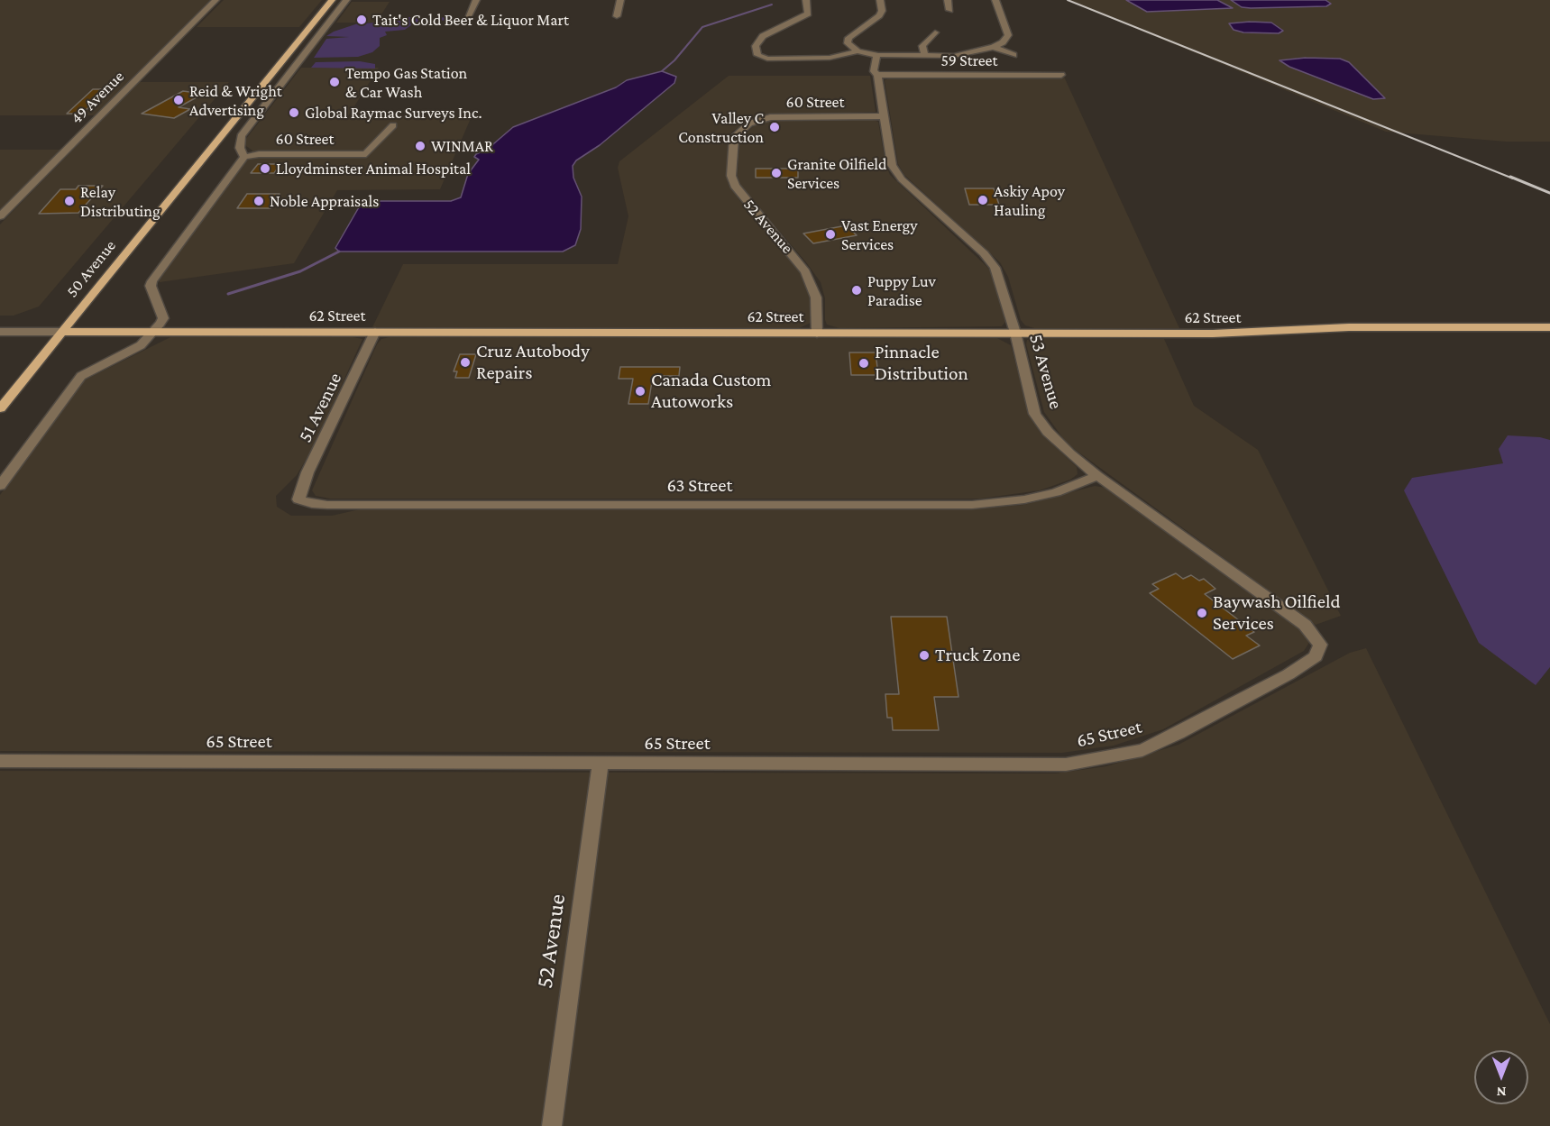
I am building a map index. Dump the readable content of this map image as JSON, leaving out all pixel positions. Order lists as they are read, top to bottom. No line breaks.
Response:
{"streets":{"main road":["50 Avenue","62 Street"],"street":["59 Street","49 Avenue","60 Street","52 Avenue","53 Avenue","51 Avenue","63 Street","65 Street"]},"crossings":[["59 Street","53 Avenue"],["60 Street","52 Avenue"],["60 Street","53 Avenue"],["52 Avenue","62 Street"],["52 Avenue","65 Street"],["50 Avenue","62 Street"],["62 Street","53 Avenue"],["62 Street","51 Avenue"],["53 Avenue","63 Street"],["53 Avenue","65 Street"],["51 Avenue","63 Street"]],"places":["Tait's Cold Beer & Liquor Mart","Tempo Gas Station & Car Wash","Reid & Wright Advertising","Global Raymac Surveys Inc.","Valley C Construction","WINMAR","Lloydminster Animal Hospital","Granite Oilfield Services","Askiy Apoy Hauling","Relay Distributing","Noble Appraisals","Vast Energy Services","Puppy Luv Paradise","Cruz Autobody Repairs","Pinnacle Distribution","Canada Custom Autoworks","Baywash Oilfield Services","Truck Zone"],"north":"bottom"}
